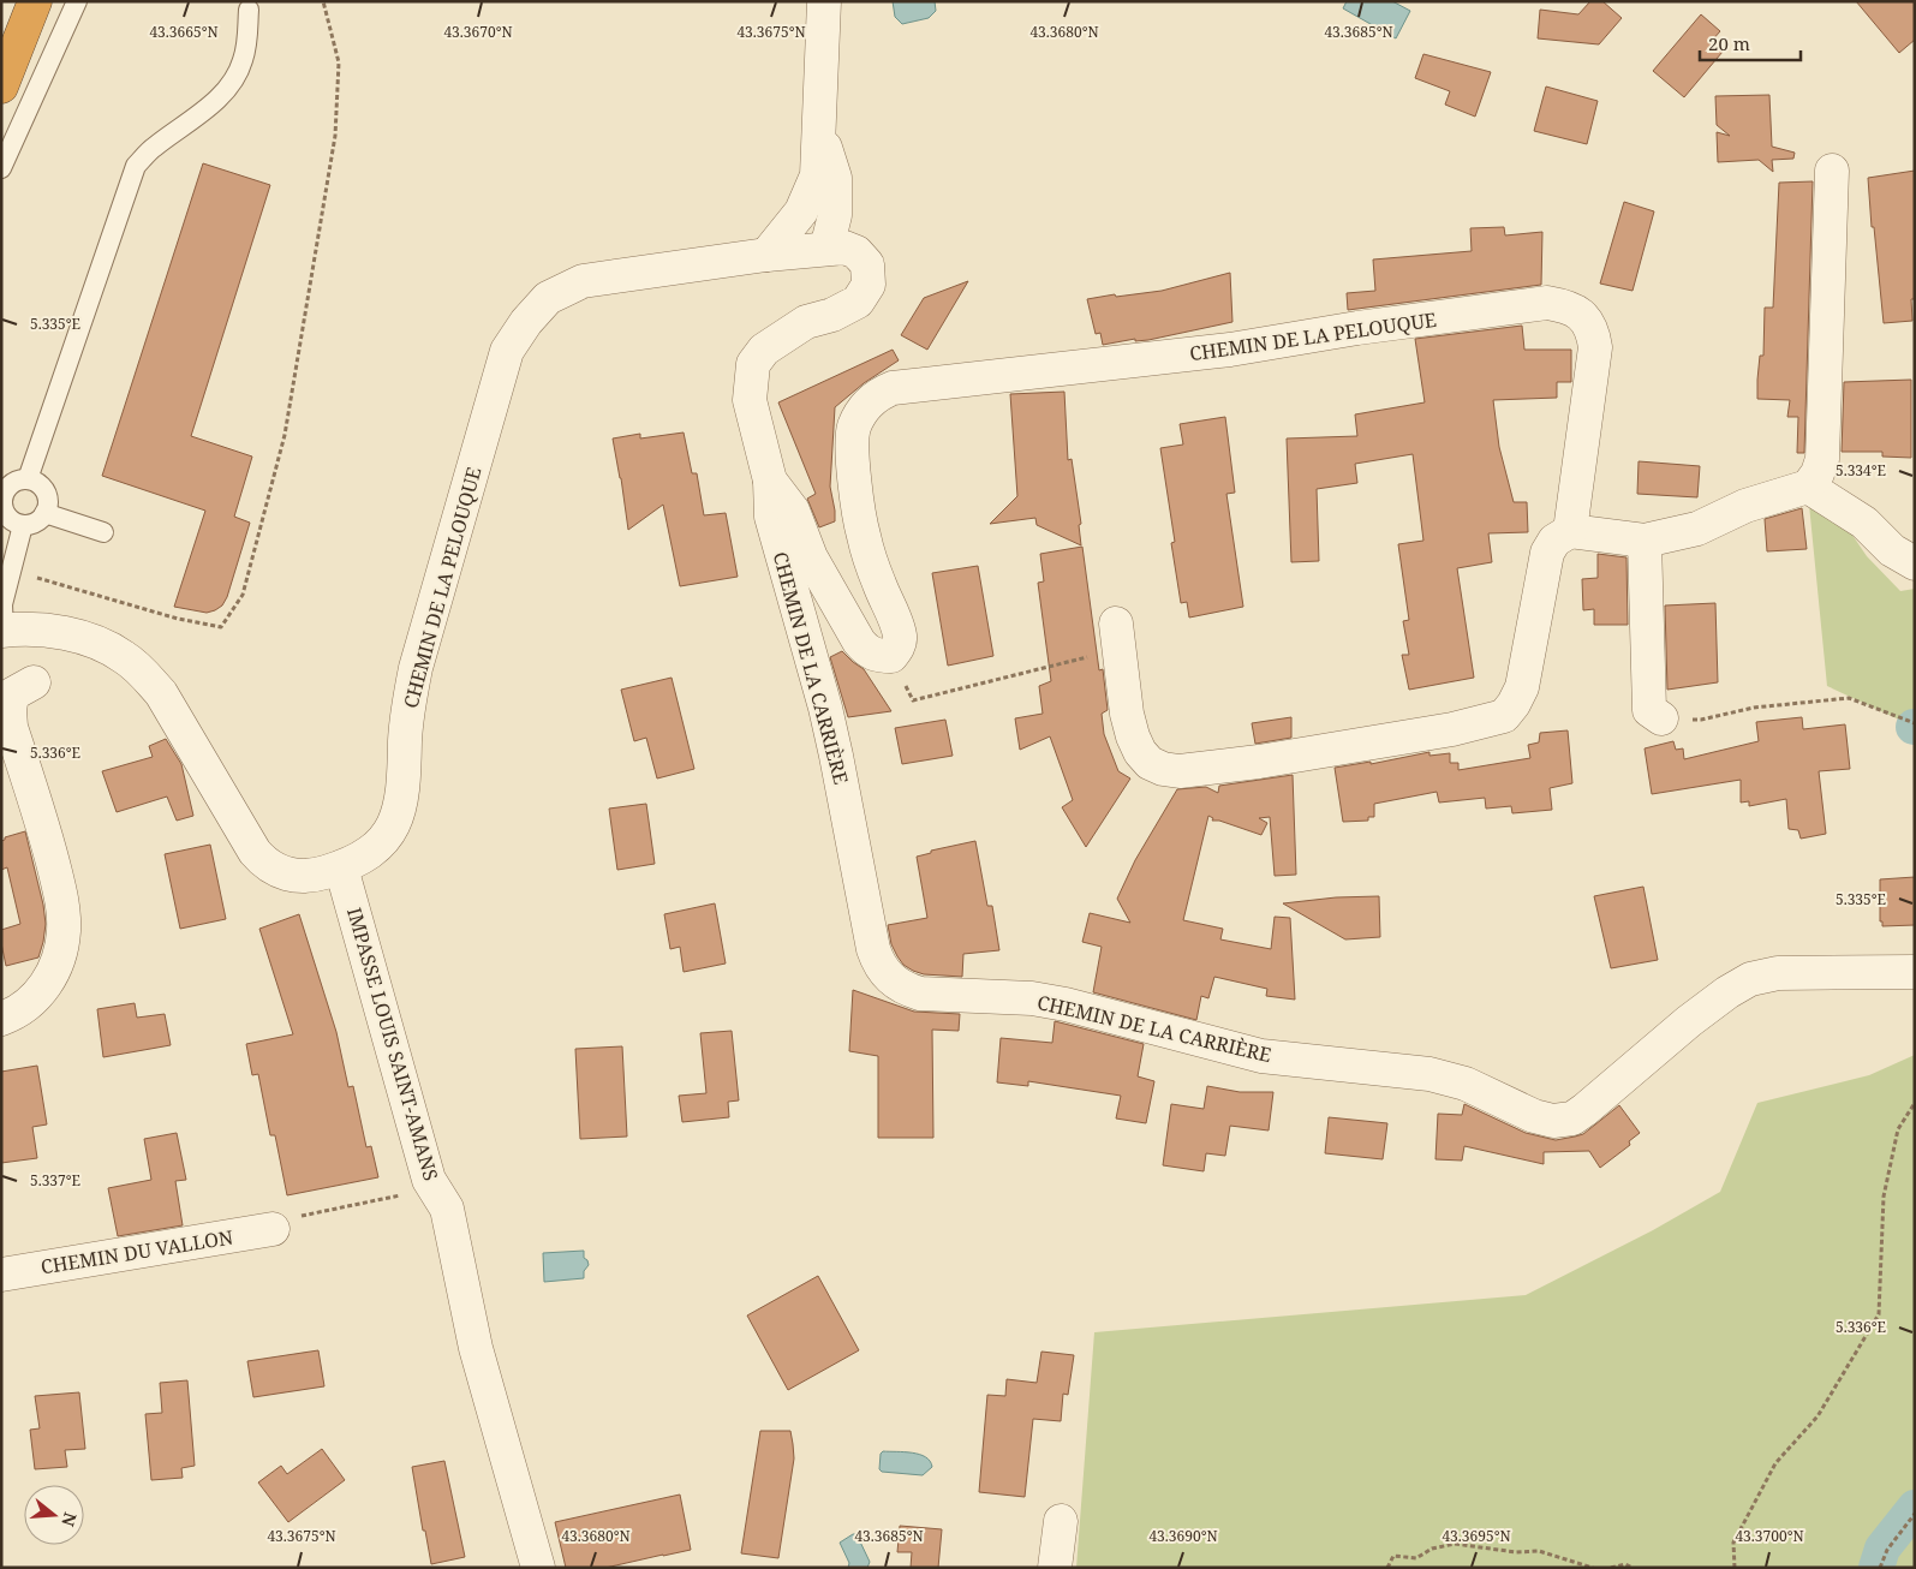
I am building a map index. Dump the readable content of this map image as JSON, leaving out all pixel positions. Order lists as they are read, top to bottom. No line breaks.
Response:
{"streets":{"street":["CHEMIN DE LA PELOUQUE","CHEMIN DE LA CARRIÈRE","IMPASSE LOUIS SAINT-AMANS","CHEMIN DU VALLON"]},"crossings":[["CHEMIN DE LA PELOUQUE","CHEMIN DE LA CARRIÈRE"],["CHEMIN DE LA PELOUQUE","IMPASSE LOUIS SAINT-AMANS"]],"scale_bar":"20 m","north":"right","coordinates":["43.3665°N","43.3670°N","43.3675°N","43.3680°N","43.3685°N","5.335°E","5.334°E","5.336°E","5.337°E","43.3690°N","43.3695°N","43.3700°N"]}
